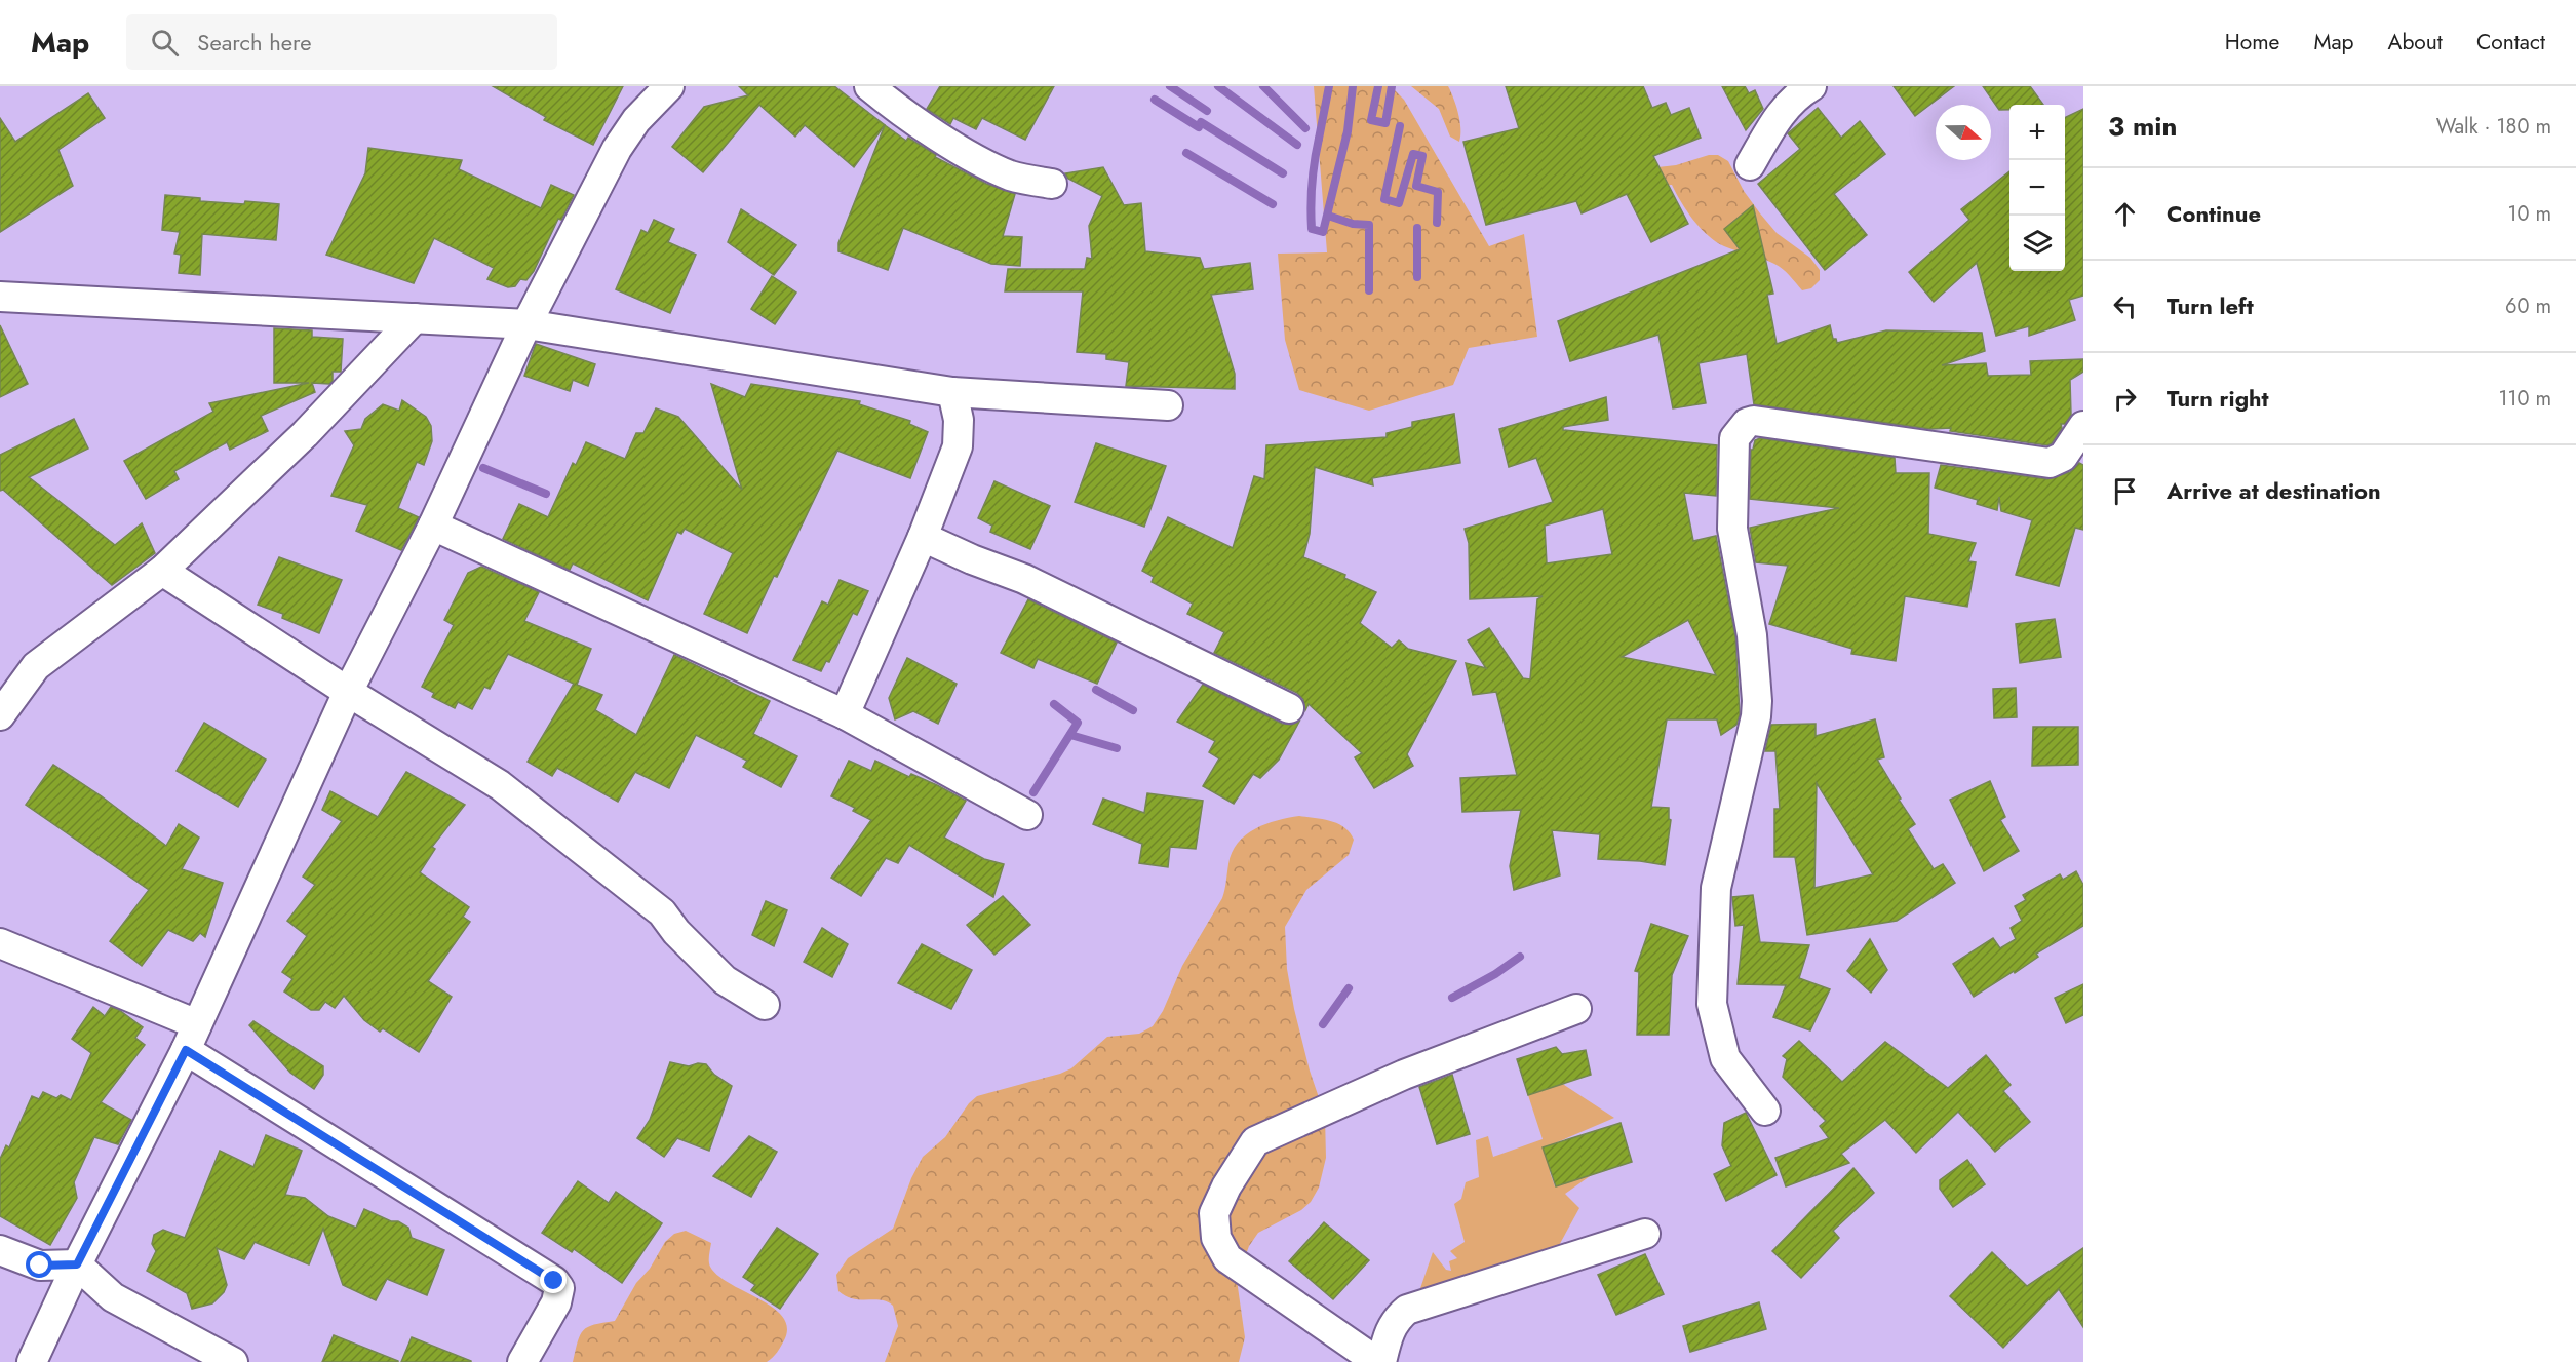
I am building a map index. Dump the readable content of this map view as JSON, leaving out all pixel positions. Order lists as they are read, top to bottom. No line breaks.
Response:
{"north":"right","page":{"header":"Map","search":"Search here","nav":["Home","Map","About","Contact"],"heading":["3 min","Walk · 180 m"],"map_buttons":["+","−"],"list":[["Continue","10 m"],["Turn left","60 m"],["Turn right","110 m"],"Arrive at destination"]}}
